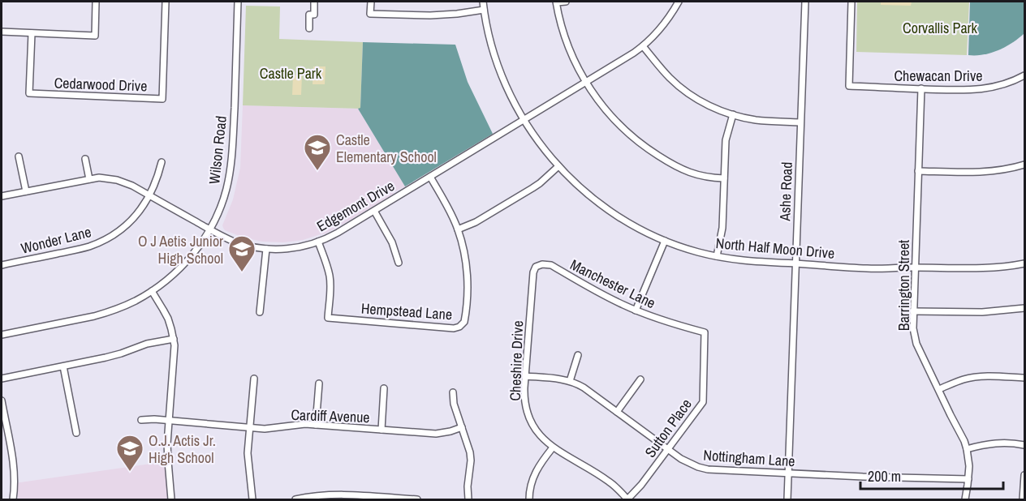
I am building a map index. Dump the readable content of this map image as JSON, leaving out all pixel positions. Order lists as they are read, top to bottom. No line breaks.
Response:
{"streets":{"street":["Chewacan Drive","Cedarwood Drive","Wilson Road","Ashe Road","Edgemont Drive","Wonder Lane","North Half Moon Drive","Manchester Lane","Barrington Street","Hempstead Lane","Cheshire Drive","Cardiff Avenue","Sutton Place","Nottingham Lane"]},"crossings":[["Chewacan Drive","Barrington Street"],["Wilson Road","Edgemont Drive"],["Ashe Road","North Half Moon Drive"],["Ashe Road","Nottingham Lane"],["Edgemont Drive","Wonder Lane"],["Edgemont Drive","North Half Moon Drive"],["Edgemont Drive","Hempstead Lane"],["North Half Moon Drive","Barrington Street"],["Manchester Lane","Cheshire Drive"],["Manchester Lane","Sutton Place"],["Barrington Street","Nottingham Lane"],["Cheshire Drive","Sutton Place"],["Cheshire Drive","Nottingham Lane"],["Sutton Place","Nottingham Lane"]],"parks":["Corvallis Park","Castle Park"],"places":{"school or university":["Castle Elementary School","O J Aetis Junior High School","O.J. Actis Jr. High School"]},"scale_bar":"200 m"}
